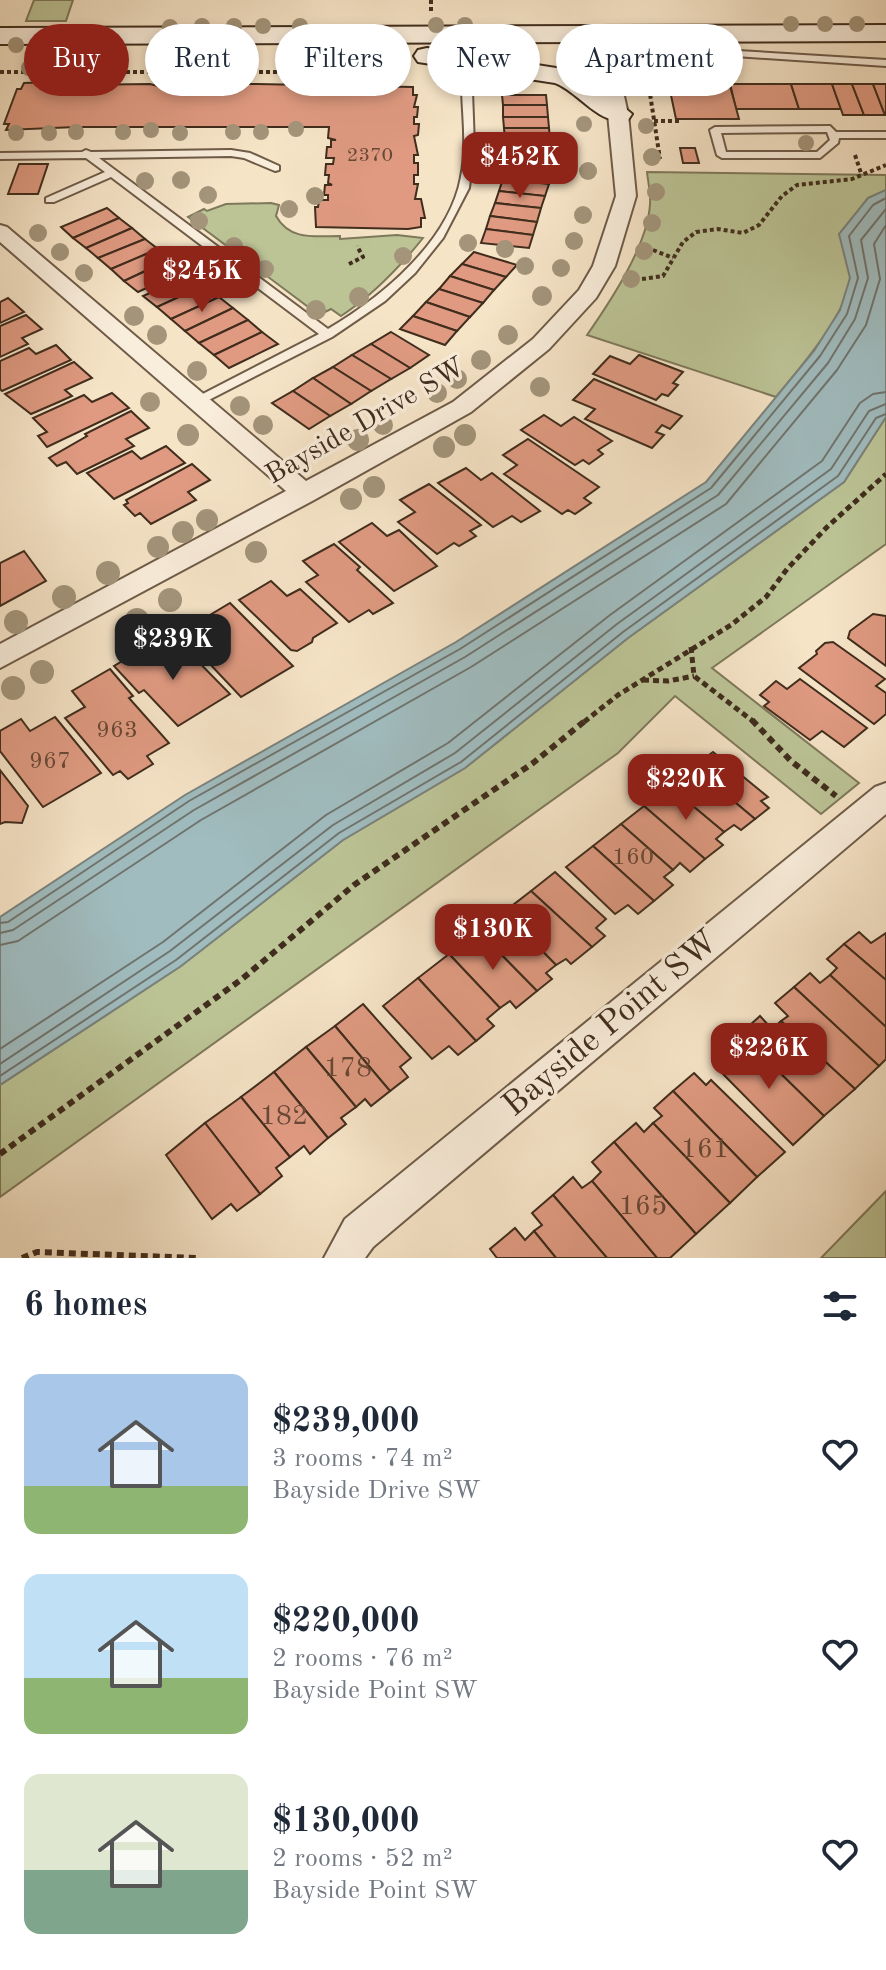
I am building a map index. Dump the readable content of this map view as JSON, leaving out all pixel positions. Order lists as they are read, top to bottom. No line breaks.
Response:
{"streets":{"street":["Bayside Drive SW","Bayside Point SW"]},"house_numbers":["2370","963","967","160","178","182","161","165"],"page":{"chip":["Buy","Rent","Filters","New","Apartment"],"price":["$452K","$245K","$239K","$220K","$130K","$226K"],"heading":"6 homes","list":[{"name":"$239,000","note":"3 rooms · 74 m² · Bayside Drive SW"},{"name":"$220,000","note":"2 rooms · 76 m² · Bayside Point SW"},{"name":"$130,000","note":"2 rooms · 52 m² · Bayside Point SW"}]}}
